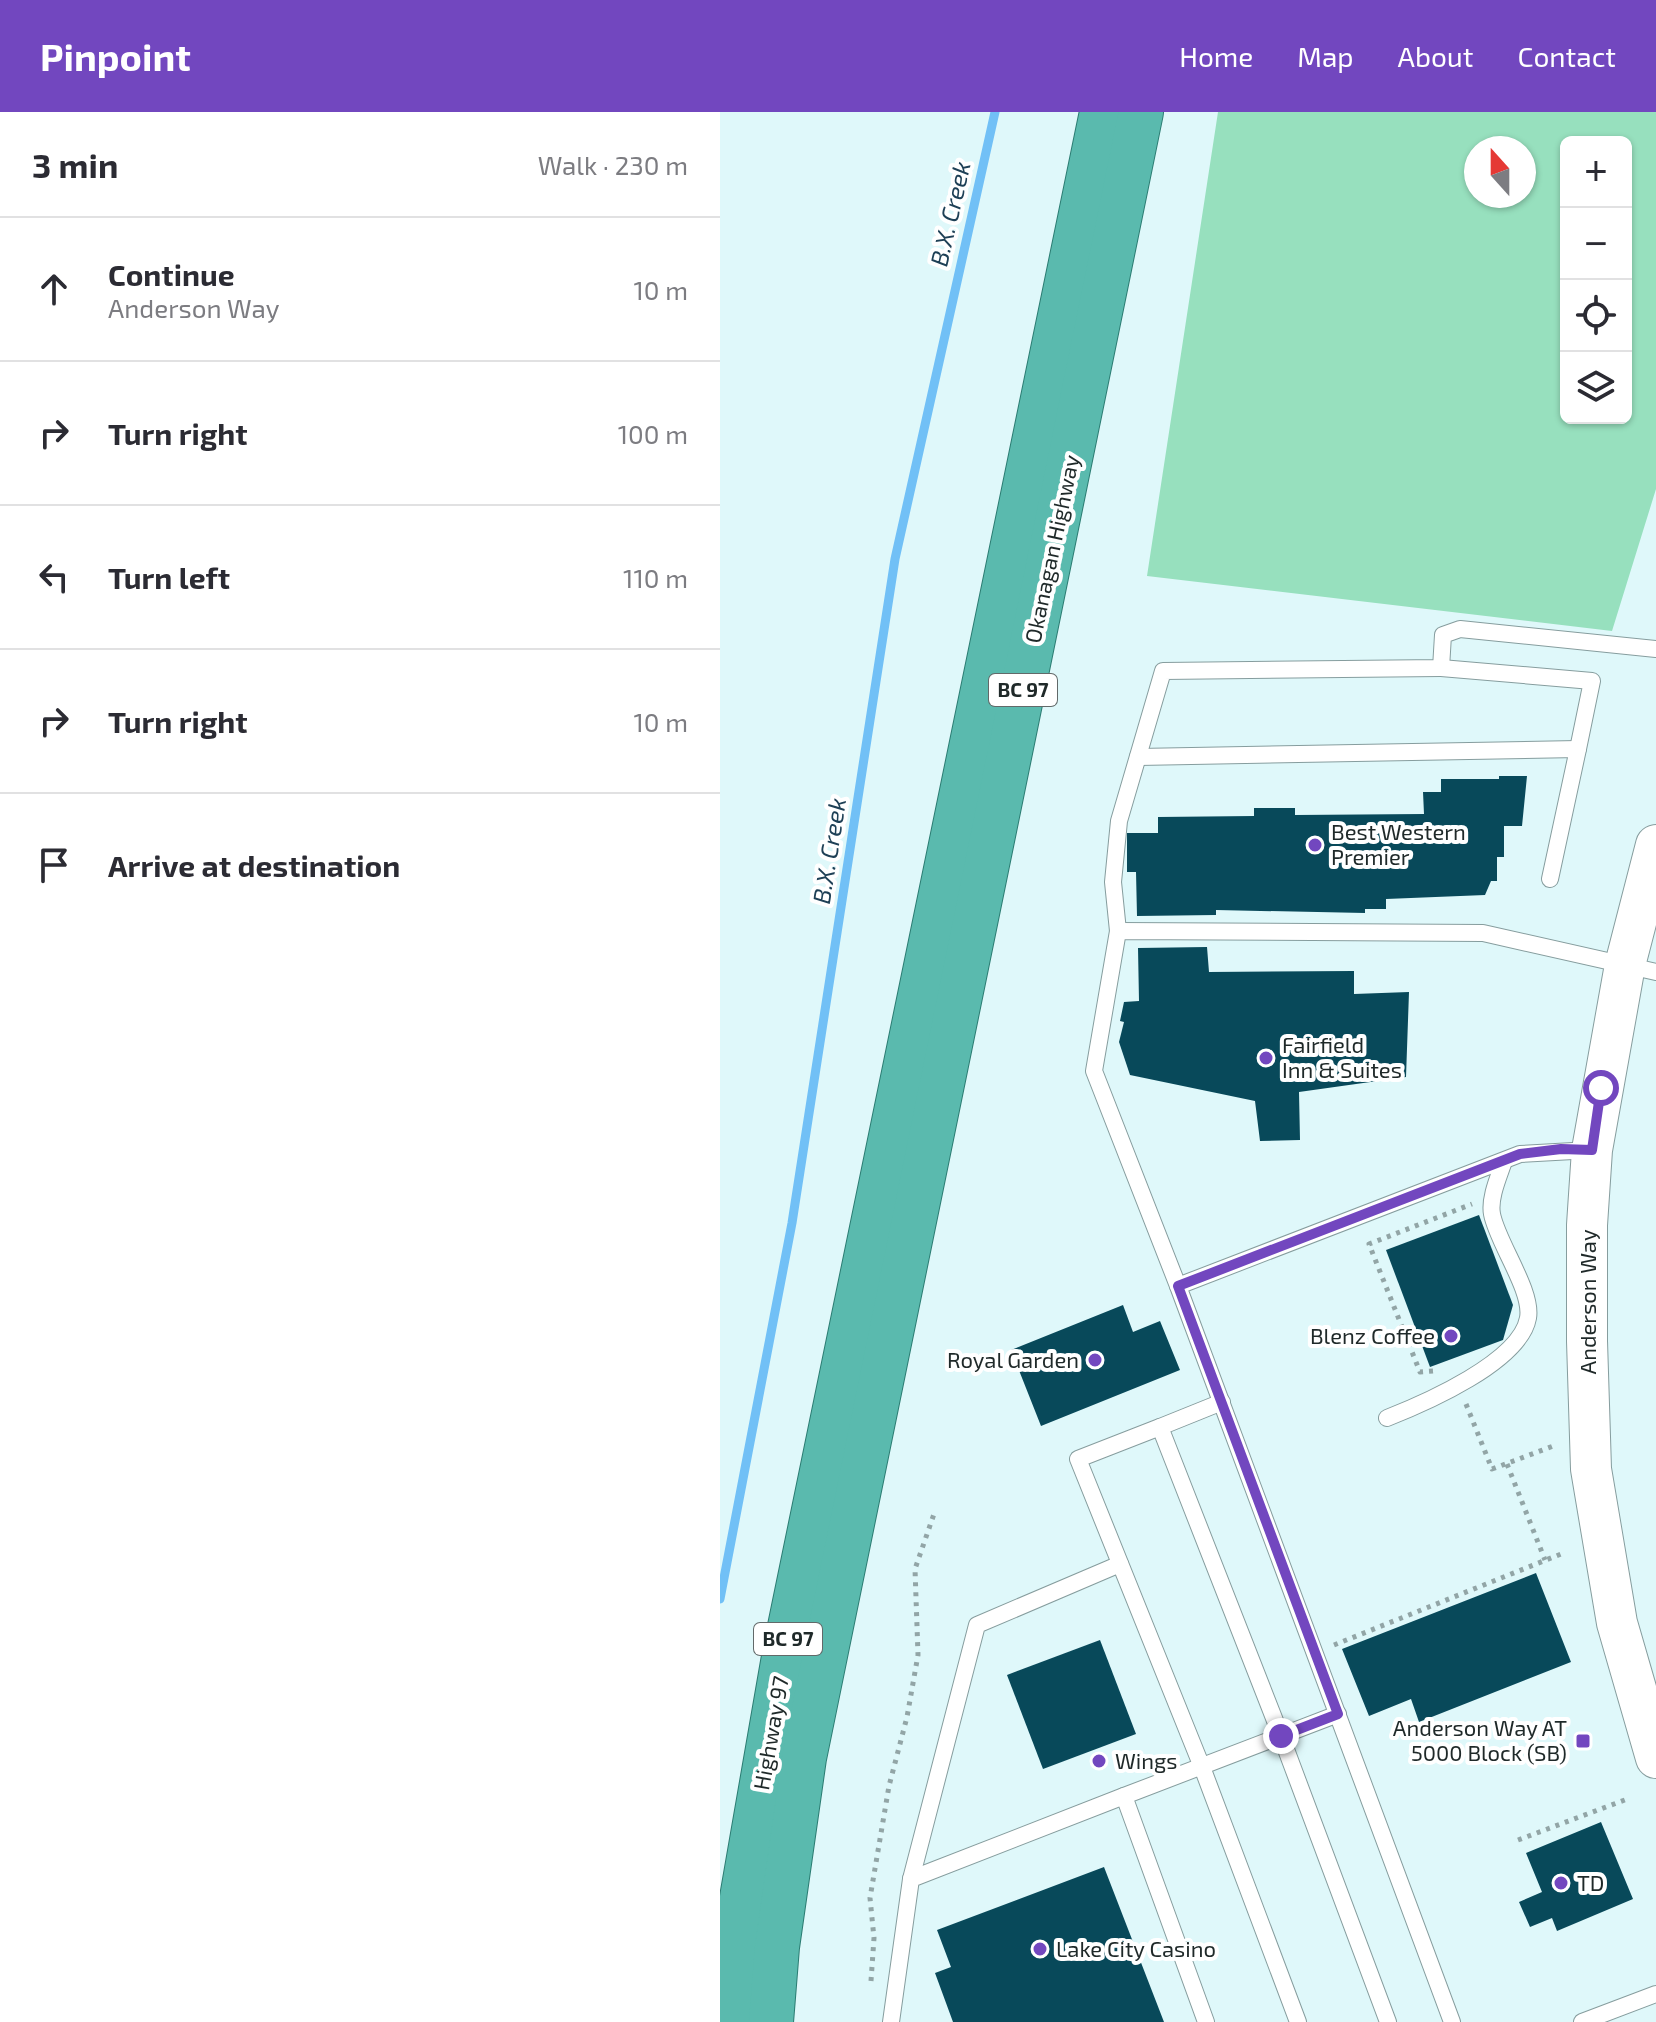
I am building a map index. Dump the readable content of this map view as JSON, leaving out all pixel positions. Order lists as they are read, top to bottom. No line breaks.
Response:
{"streets":{"highway":["Okanagan Highway","BC 97","Highway 97"],"street":["Anderson Way"]},"crossings":[["Okanagan Highway","Highway 97"]],"water":["B.X. Creek"],"places":{"other":["Best Western Premier","Fairfield Inn & Suites","Blenz Coffee","Royal Garden","Wings","TD","Lake City Casino"],"transit":["Anderson Way AT 5000 Block (SB)"]},"north":"top","page":{"header":"Pinpoint","nav":["Home","Map","About","Contact"],"heading":["3 min","Walk · 230 m"],"map_buttons":["+","−"],"list":[["Continue","Anderson Way","10 m"],["Turn right","100 m"],["Turn left","110 m"],["Turn right","10 m"],"Arrive at destination"]}}
